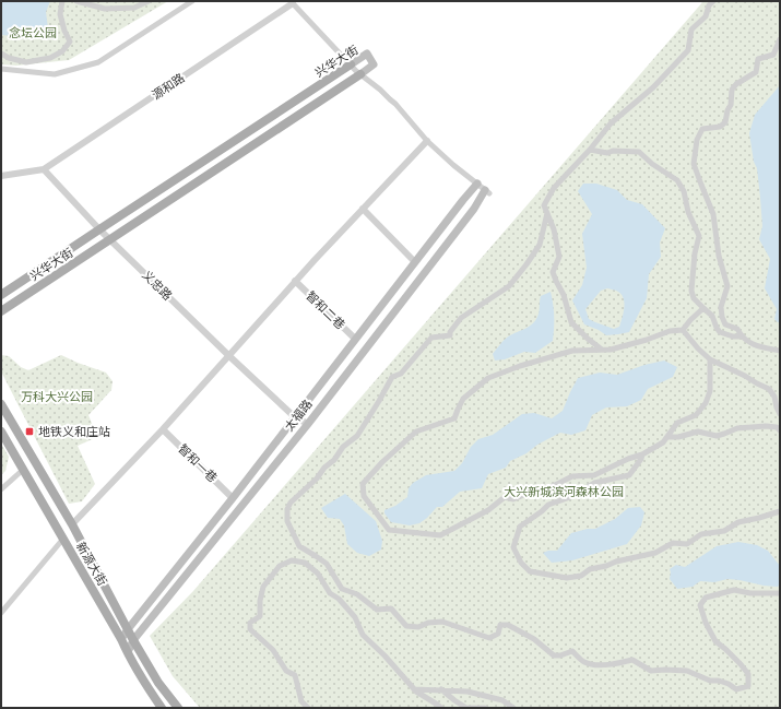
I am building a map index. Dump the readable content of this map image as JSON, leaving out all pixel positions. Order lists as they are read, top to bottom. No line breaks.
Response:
{"streets":{"main road":["兴华大街","太福路","新源大街"],"street":["源和路","义忠路","智和二巷","智和一巷"]},"crossings":[["兴华大街","义忠路"],["源和路","义忠路"],["义忠路","太福路"],["智和二巷","太福路"],["太福路","智和一巷"],["太福路","新源大街"]],"parks":["念坛公园","万科大兴公园","大兴新城滨河森林公园"],"places":{"transit":["地铁义和庄站"]}}
